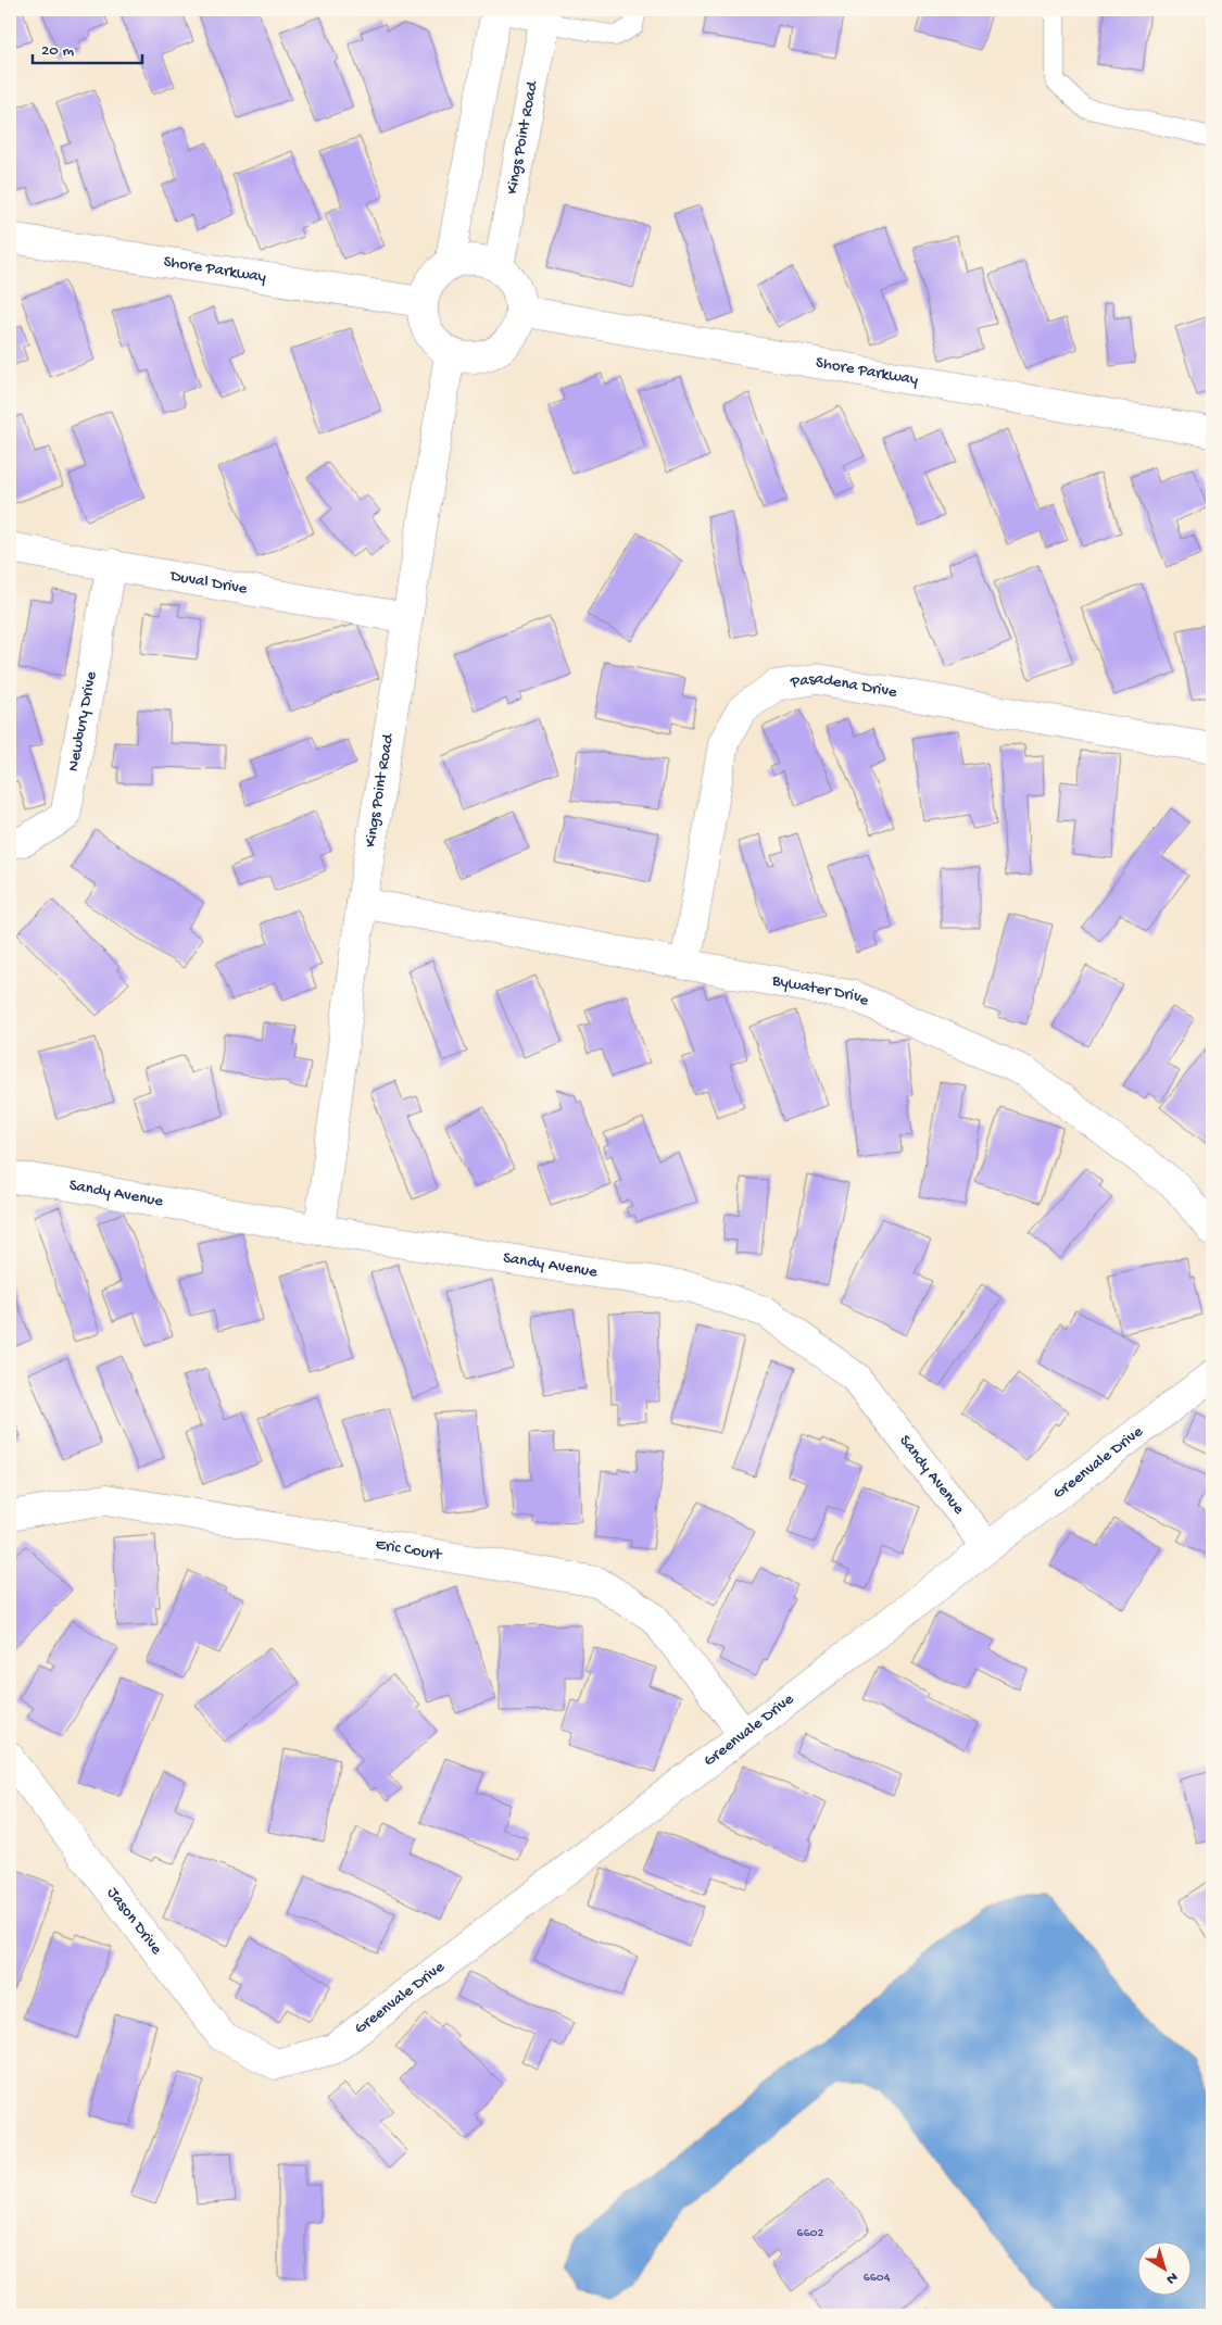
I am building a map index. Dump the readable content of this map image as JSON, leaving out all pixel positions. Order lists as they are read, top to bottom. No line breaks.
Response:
{"streets":{"street":["Kings Point Road","Shore Parkway","Duval Drive","Pasadena Drive","Newbury Drive","Bywater Drive","Sandy Avenue","Greenvale Drive","Eric Court","Jason Drive"]},"crossings":[["Kings Point Road","Shore Parkway"],["Kings Point Road","Duval Drive"],["Kings Point Road","Bywater Drive"],["Kings Point Road","Sandy Avenue"],["Duval Drive","Newbury Drive"],["Pasadena Drive","Bywater Drive"],["Sandy Avenue","Greenvale Drive"],["Greenvale Drive","Eric Court"],["Greenvale Drive","Jason Drive"]],"house_numbers":["6602","6604"],"scale_bar":"20 m","north":"bottom right"}
